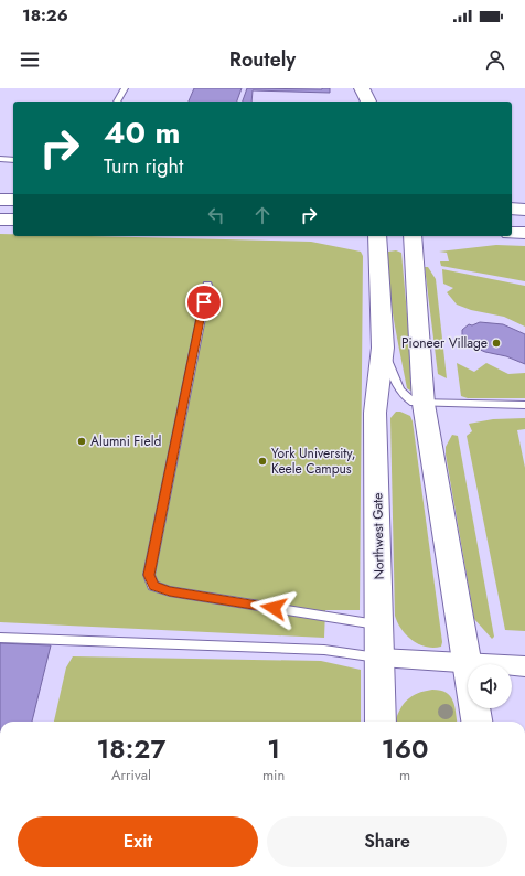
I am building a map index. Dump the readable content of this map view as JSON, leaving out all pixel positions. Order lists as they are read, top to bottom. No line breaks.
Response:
{"streets":{"street":["Northwest Gate"]},"places":["Pioneer Village","Alumni Field","York University, Keele Campus"],"page":{"status":"18:26","header":"Routely","turn":["40 m","Turn right"],"eta":["18:27","Arrival","1","min","160","m"],"buttons":["Exit","Share"]}}
